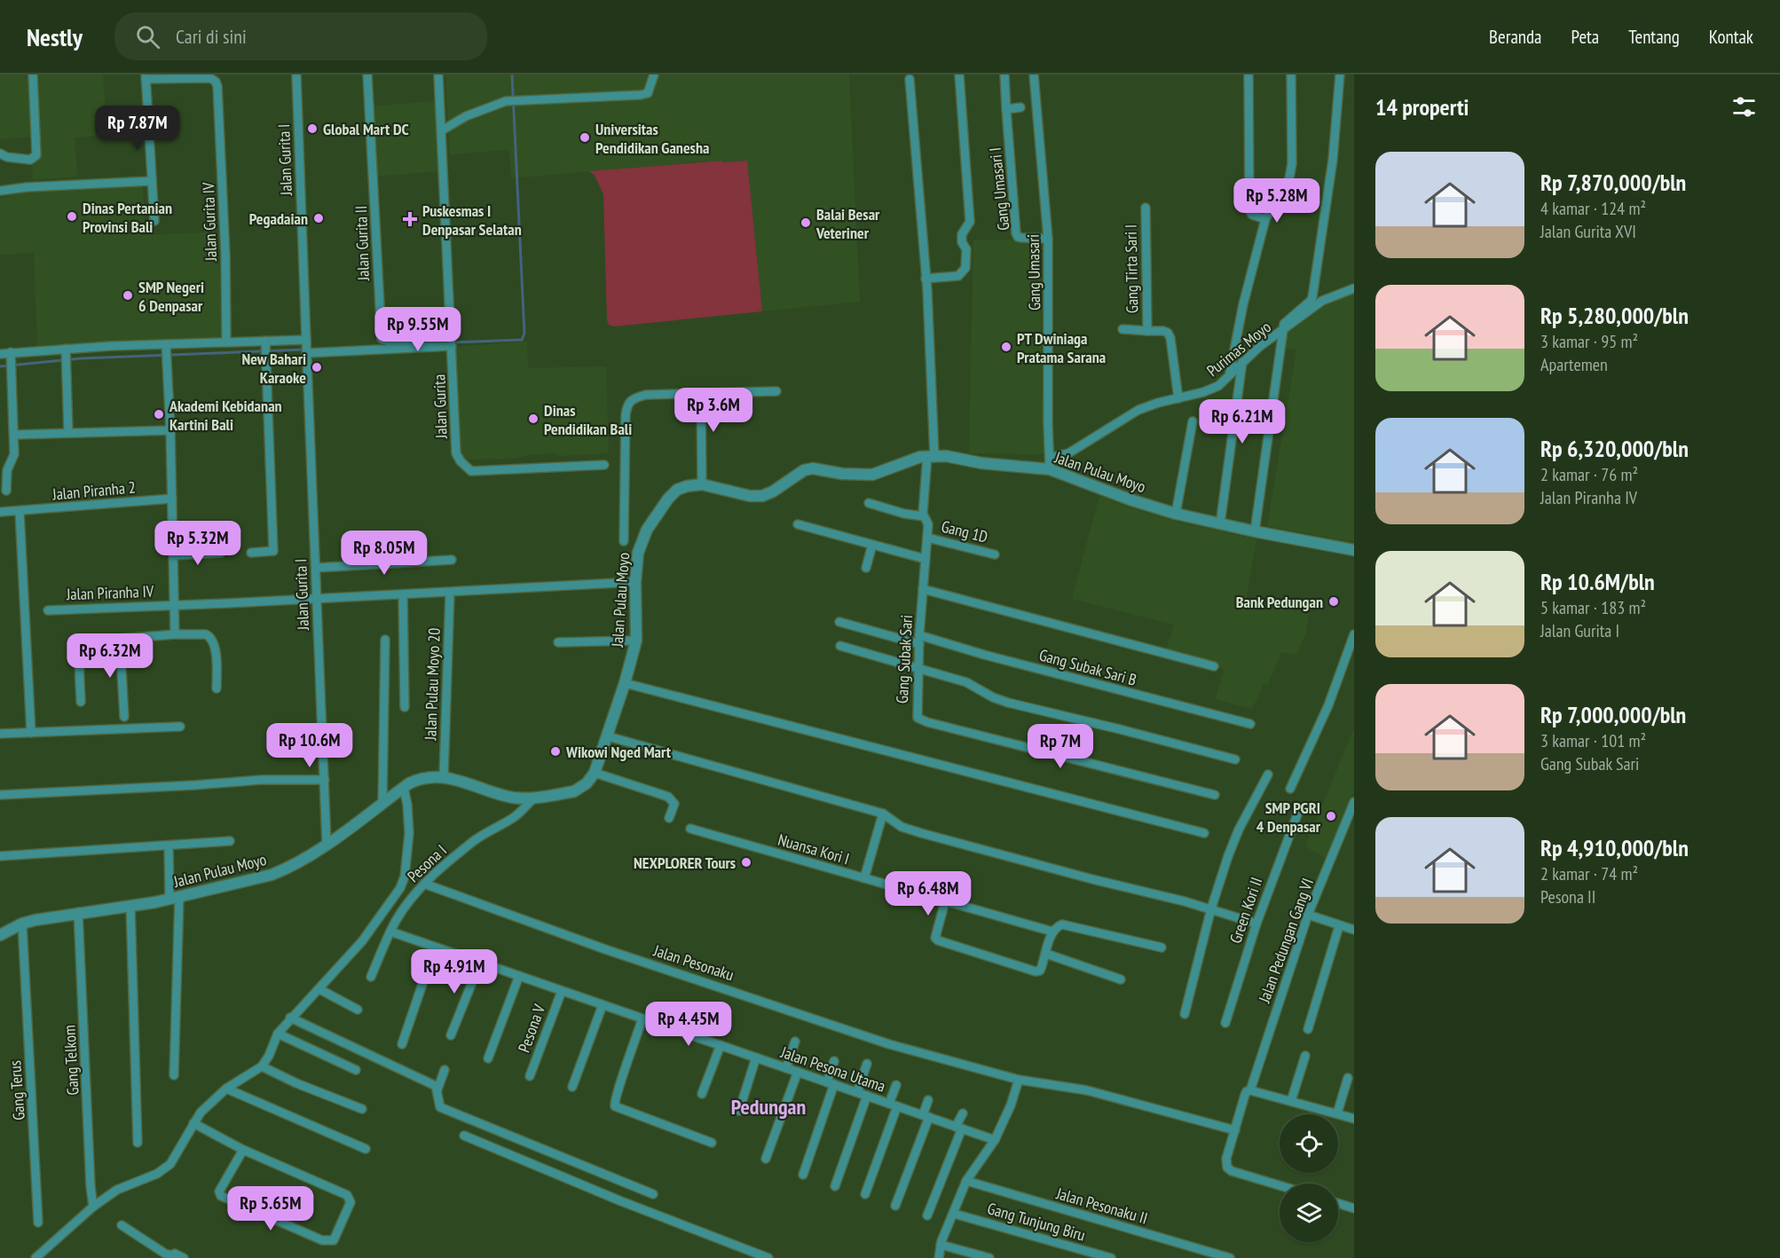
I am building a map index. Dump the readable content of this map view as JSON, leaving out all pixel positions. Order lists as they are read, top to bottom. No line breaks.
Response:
{"streets":{"street":["Jalan Gurita I","Gang Umasari I","Jalan Gurita IV","Jalan Gurita II","Gang Tirta Sari I","Gang Umasari","Purimas Moyo","Jalan Gurita","Jalan Pulau Moyo","Jalan Piranha 2","Gang 1D","Jalan Piranha IV","Gang Subak Sari","Gang Subak Sari B","Jalan Pulau Moyo 20","Nuansa Kori I","Pesona I","Green Kori II","Jalan Pedungan Gang VI","Jalan Pesonaku","Pesona V","Gang Telkom","Jalan Pesona Utama","Gang Terus","Jalan Pesonaku II","Gang Tunjung Biru"]},"crossings":[["Jalan Gurita I","Jalan Pulau Moyo"],["Jalan Gurita I","Jalan Piranha IV"],["Gang Umasari I","Gang Umasari"],["Gang Tirta Sari I","Purimas Moyo"],["Gang Umasari","Purimas Moyo"],["Gang Umasari","Jalan Pulau Moyo"],["Jalan Pulau Moyo","Jalan Piranha IV"],["Jalan Pulau Moyo","Gang Subak Sari"],["Jalan Pulau Moyo","Jalan Pulau Moyo 20"],["Jalan Pulau Moyo","Pesona I"],["Jalan Pulau Moyo","Gang Telkom"],["Jalan Pulau Moyo","Gang Terus"],["Gang 1D","Gang Subak Sari"],["Jalan Piranha IV","Jalan Pulau Moyo 20"],["Gang Subak Sari","Gang Subak Sari B"],["Pesona I","Jalan Pesonaku"],["Pesona I","Jalan Pesona Utama"],["Pesona V","Jalan Pesona Utama"]],"districts":["Pedungan"],"places":{"other":["Global Mart DC","Universitas Pendidikan Ganesha","Dinas Pertanian Provinsi Bali","Pegadaian","Balai Besar Veteriner","SMP Negeri 6 Denpasar","PT Dwiniaga Pratama Sarana","New Bahari Karaoke","Akademi Kebidanan Kartini Bali","Dinas Pendidikan Bali","Bank Pedungan","Wikowi Nged Mart","SMP PGRI 4 Denpasar","NEXPLORER Tours"],"health":["Puskesmas I Denpasar Selatan"]},"page":{"header":"Nestly","search":"Cari di sini","nav":["Beranda","Peta","Tentang","Kontak"],"heading":"14 properti","price":["Rp 7.87M","Rp 5.28M","Rp 9.55M","Rp 3.6M","Rp 6.21M","Rp 5.32M","Rp 8.05M","Rp 6.32M","Rp 10.6M","Rp 7M","Rp 6.48M","Rp 4.91M","Rp 4.45M","Rp 5.65M"],"list":[{"name":"Rp 7,870,000/bln","note":"4 kamar · 124 m² · Jalan Gurita XVI"},{"name":"Rp 5,280,000/bln","note":"3 kamar · 95 m² · Apartemen"},{"name":"Rp 6,320,000/bln","note":"2 kamar · 76 m² · Jalan Piranha IV"},{"name":"Rp 10.6M/bln","note":"5 kamar · 183 m² · Jalan Gurita I"},{"name":"Rp 7,000,000/bln","note":"3 kamar · 101 m² · Gang Subak Sari"},{"name":"Rp 4,910,000/bln","note":"2 kamar · 74 m² · Pesona II"}]}}
